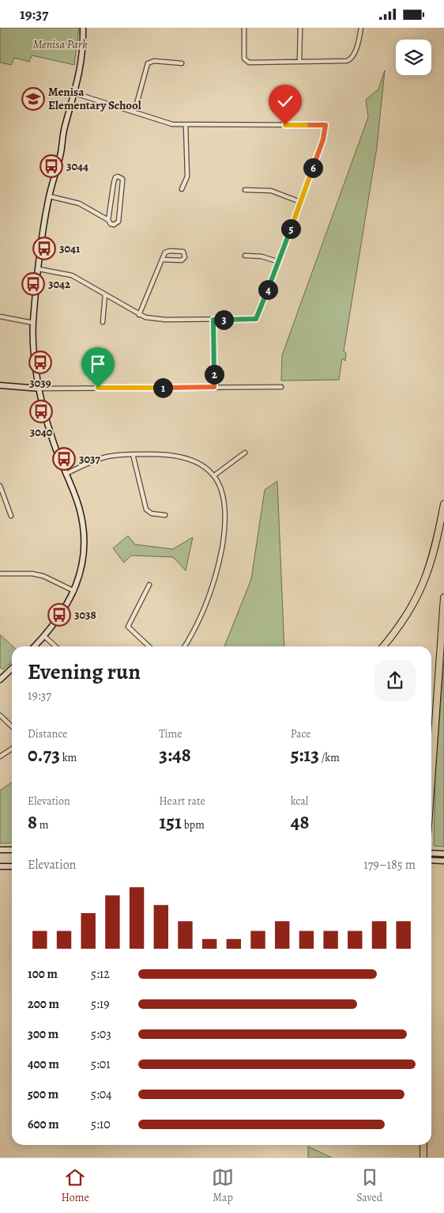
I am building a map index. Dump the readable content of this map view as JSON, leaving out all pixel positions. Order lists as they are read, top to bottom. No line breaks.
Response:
{"parks":["Menisa Park"],"places":{"school or university":["Menisa Elementary School"],"bus stop":["3044","3041","3042","3039","3040","3037","3038"]},"page":{"status":"19:37","pins":["6","5","4","3","2","1"],"heading":["Evening run","19:37"],"stats":[["Distance","0.73 km"],["Time","3:48"],["Pace","5:13 /km"],["Elevation","8 m"],["Heart rate","151 bpm"],["kcal","48"]],"chart":["Elevation","179–185 m"],"list":[{"name":"100 m","note":"5:12"},{"name":"200 m","note":"5:19"},{"name":"300 m","note":"5:03"},{"name":"400 m","note":"5:01"},{"name":"500 m","note":"5:04"},{"name":"600 m","note":"5:10"}],"tabs":["Home","Map","Saved"]}}
